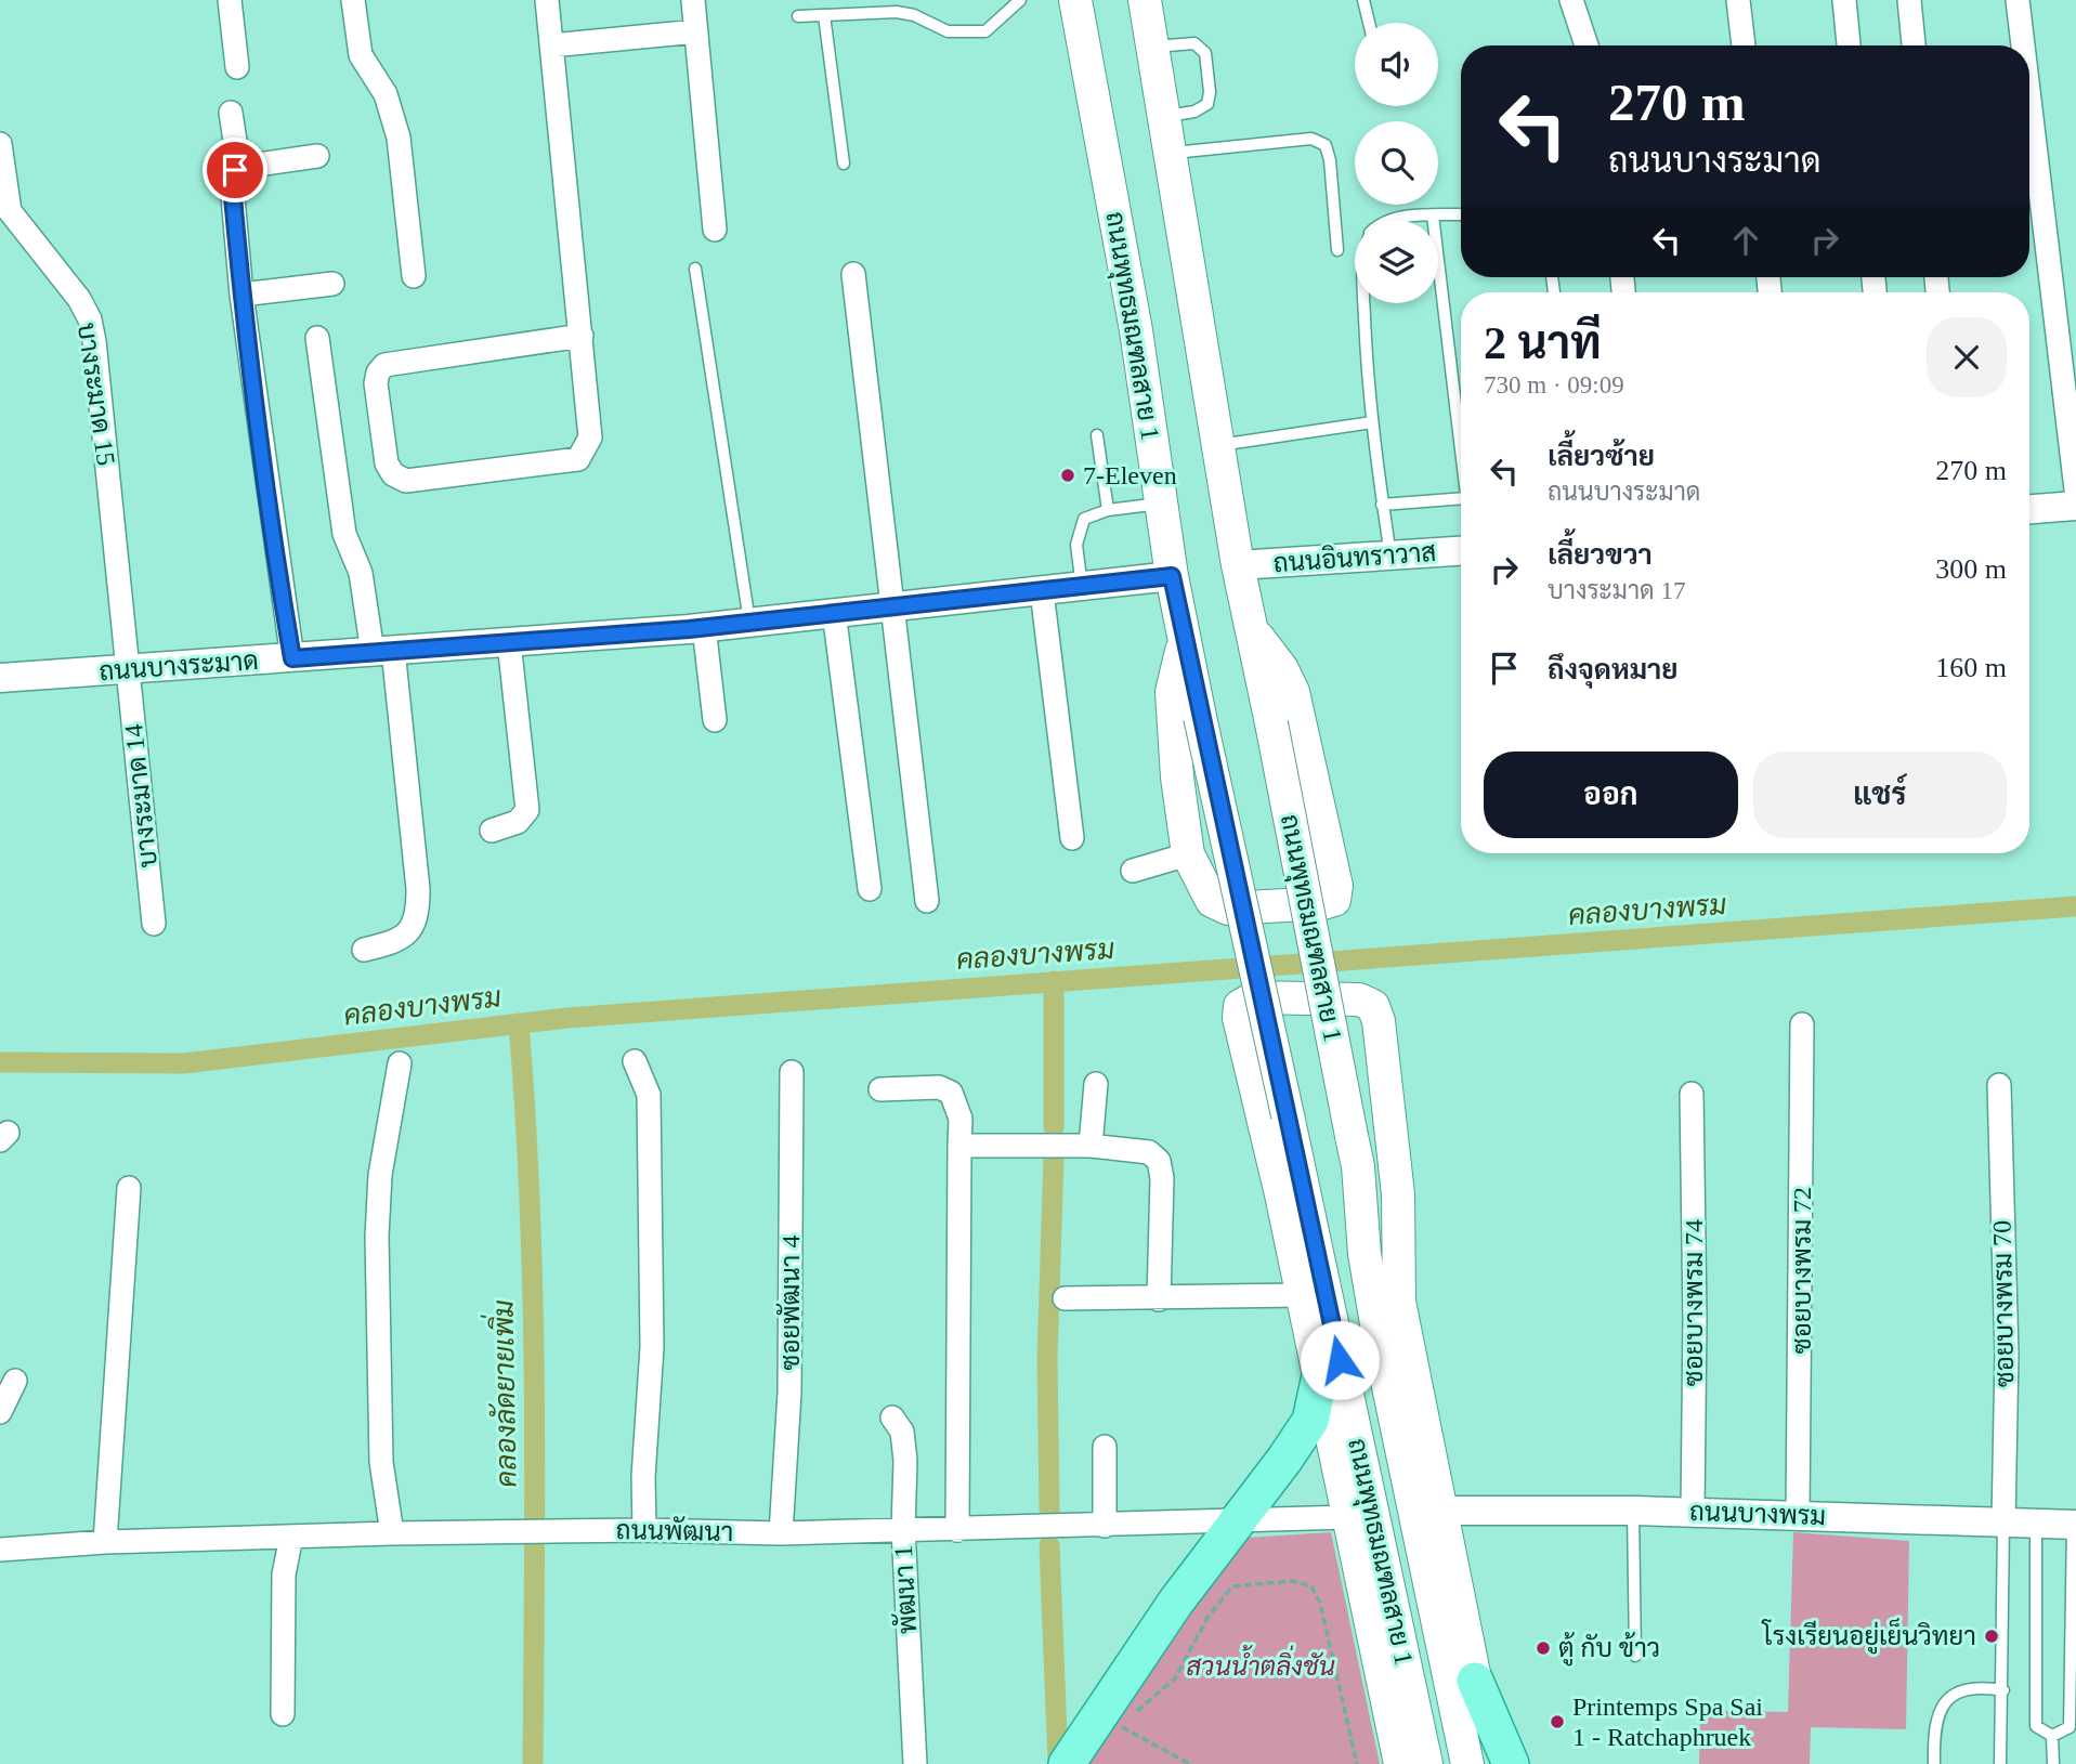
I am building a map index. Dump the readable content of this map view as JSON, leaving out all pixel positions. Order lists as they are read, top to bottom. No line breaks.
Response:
{"streets":{"main road":["ถนนพุทธมณฑลสาย 1"],"street":["บางระมาด 15","ถนนอินทราวาส","ถนนบางระมาด","บางระมาด 14","ซอยบางพรม 72","ซอยพัฒนา 4","ซอยบางพรม 74","ซอยบางพรม 70","ถนนบางพรม","ถนนพัฒนา","พัฒนา 1"]},"crossings":[["ถนนพุทธมณฑลสาย 1","ถนนอินทราวาส"],["ถนนพุทธมณฑลสาย 1","ถนนบางระมาด"],["บางระมาด 15","ถนนบางระมาด"],["บางระมาด 15","บางระมาด 14"],["ถนนบางระมาด","บางระมาด 14"],["ซอยบางพรม 72","ถนนบางพรม"],["ซอยพัฒนา 4","ถนนพัฒนา"],["ซอยบางพรม 74","ถนนบางพรม"],["ซอยบางพรม 70","ถนนบางพรม"],["ถนนพัฒนา","พัฒนา 1"]],"water":["คลองบางพรม","คลองลัดยายเพิ่ม"],"parks":["สวนน้ำตลิ่งชัน"],"places":["7-Eleven","โรงเรียนอยู่เย็นวิทยา","ตู้ กับ ข้าว","Printemps Spa Sai 1 - Ratchaphruek"],"page":{"turn":["270 m","ถนนบางระมาด"],"heading":["2 นาที","730 m · 09:09"],"list":[{"name":"เลี้ยวซ้าย","note":"ถนนบางระมาด","value":"270 m"},{"name":"เลี้ยวขวา","note":"บางระมาด 17","value":"300 m"},{"name":"ถึงจุดหมาย","value":"160 m"}],"buttons":["ออก","แชร์"]}}
